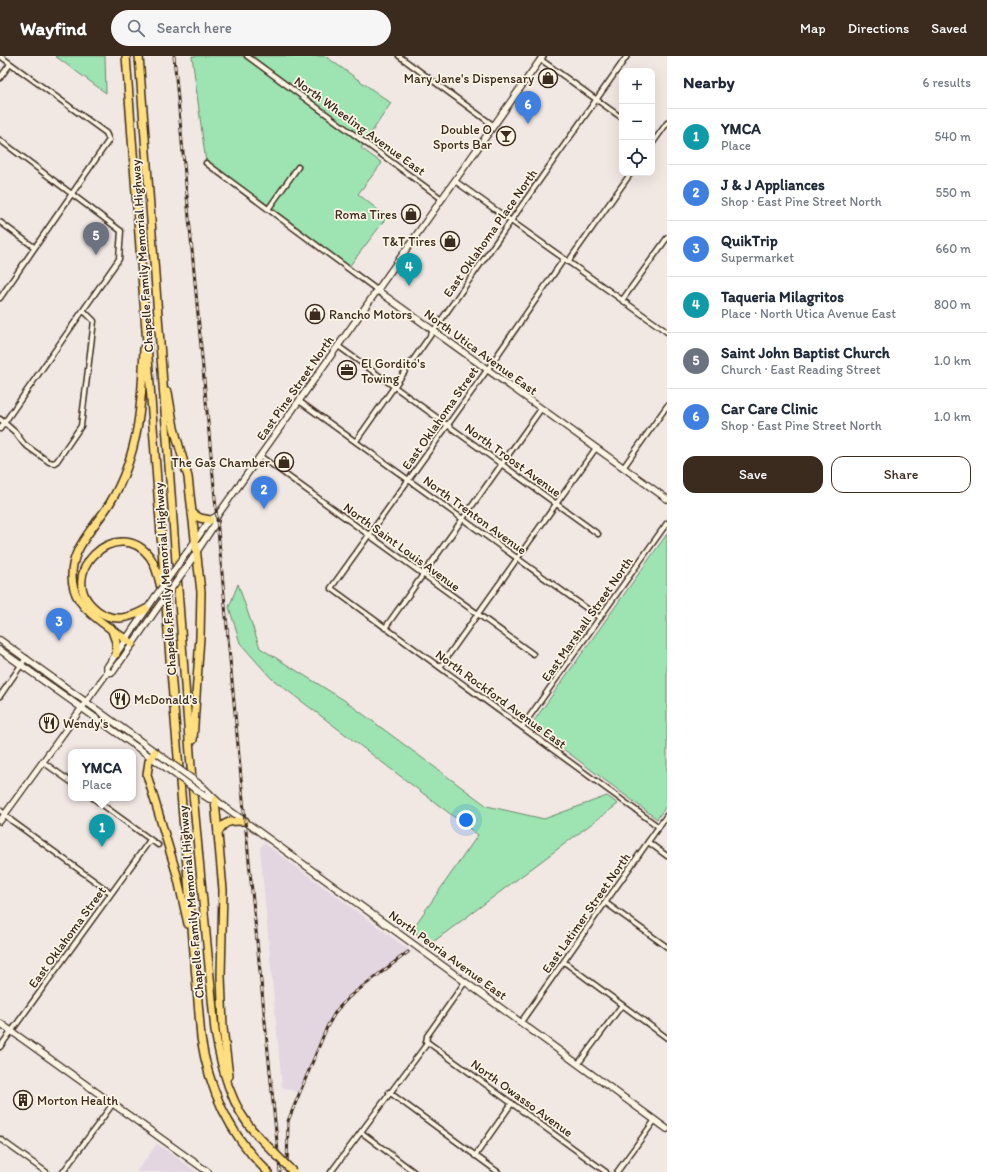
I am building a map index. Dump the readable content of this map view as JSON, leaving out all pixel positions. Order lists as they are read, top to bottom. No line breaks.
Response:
{"streets":{"highway":["Chapelle Family Memorial Highway"],"main road":["North Utica Avenue East","East Pine Street North","North Peoria Avenue East"],"street":["North Wheeling Avenue East","East Oklahoma Place North","East Oklahoma Street","North Troost Avenue","North Trenton Avenue","North Saint Louis Avenue","East Marshall Street North","North Rockford Avenue East","East Latimer Street North","North Owasso Avenue"]},"crossings":[["North Wheeling Avenue East","East Pine Street North"],["East Oklahoma Place North","North Utica Avenue East"],["East Oklahoma Place North","North Troost Avenue"],["East Oklahoma Place North","North Trenton Avenue"],["North Utica Avenue East","East Pine Street North"],["North Utica Avenue East","East Oklahoma Street"],["East Pine Street North","North Troost Avenue"],["East Pine Street North","North Trenton Avenue"],["East Pine Street North","North Saint Louis Avenue"],["East Pine Street North","North Peoria Avenue East"],["East Oklahoma Street","North Troost Avenue"],["East Oklahoma Street","North Trenton Avenue"],["East Oklahoma Street","North Saint Louis Avenue"],["East Oklahoma Street","North Rockford Avenue East"],["North Trenton Avenue","East Marshall Street North"],["East Marshall Street North","North Rockford Avenue East"],["North Rockford Avenue East","East Latimer Street North"],["East Latimer Street North","North Peoria Avenue East"]],"places":{"shop":["Mary Jane's Dispensary","Roma Tires","T&T Tires","Rancho Motors","The Gas Chamber"],"bar":["Double O Sports Bar"],"office":["El Gordito's Towing"],"restaurant":["McDonald's","Wendy's"],"building":["Morton Health"]},"page":{"header":"Wayfind","search":"Search here","nav":["Map","Directions","Saved"],"heading":["Nearby","6 results"],"map_buttons":["+","−"],"pins":["6","5","4","2","3","1"],"list":[{"mark":"1","name":"YMCA","note":"Place","value":"540 m"},{"mark":"2","name":"J & J Appliances","note":"Shop · East Pine Street North","value":"550 m"},{"mark":"3","name":"QuikTrip","note":"Supermarket","value":"660 m"},{"mark":"4","name":"Taqueria Milagritos","note":"Place · North Utica Avenue East","value":"800 m"},{"mark":"5","name":"Saint John Baptist Church","note":"Church · East Reading Street","value":"1.0 km"},{"mark":"6","name":"Car Care Clinic","note":"Shop · East Pine Street North","value":"1.0 km"}],"buttons":["Save","Share"],"popup":["YMCA","Place"]}}
